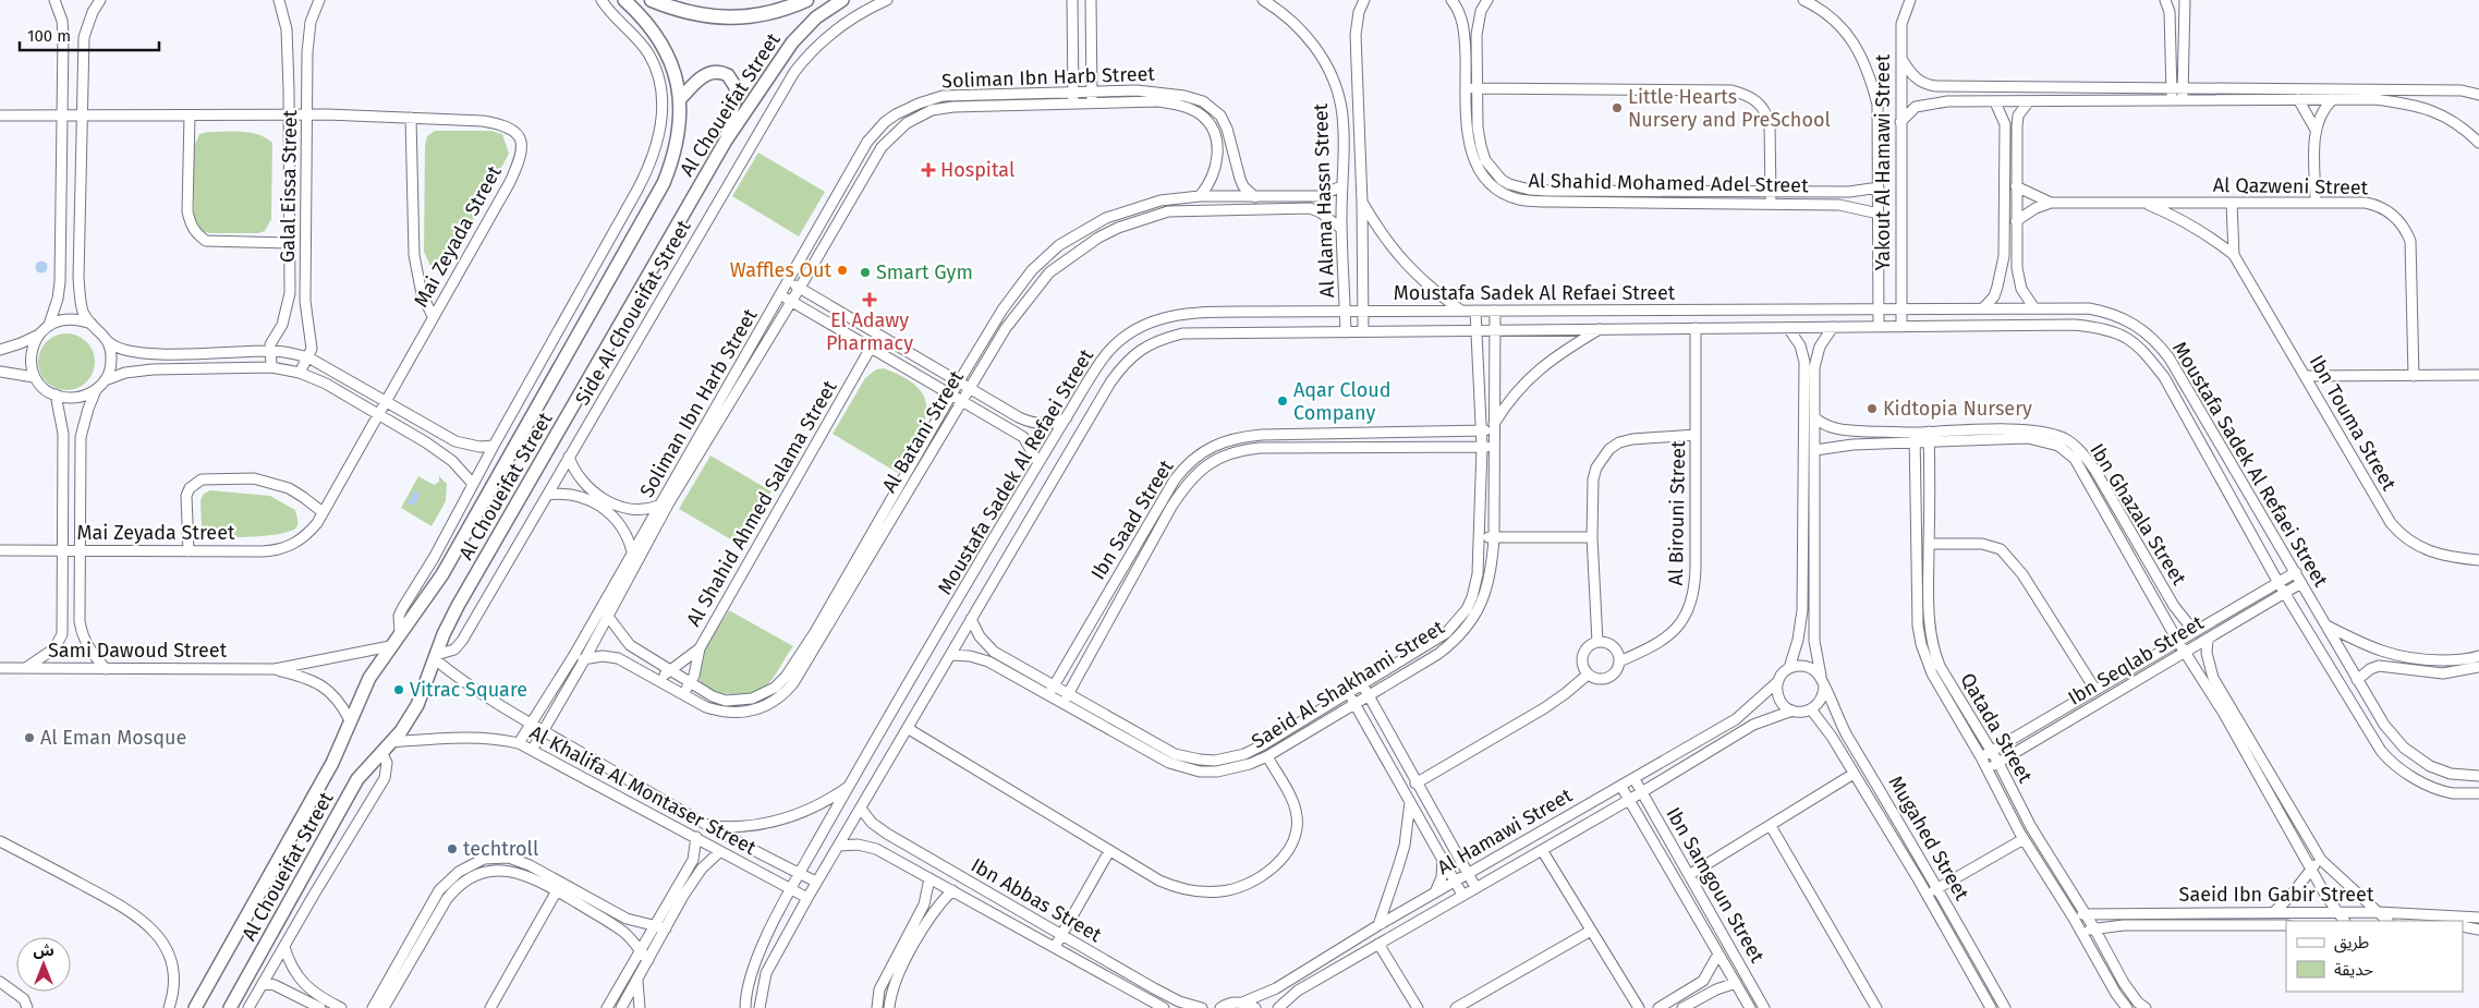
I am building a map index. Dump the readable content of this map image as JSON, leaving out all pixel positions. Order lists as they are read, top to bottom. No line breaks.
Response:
{"streets":{"main road":["Al Choueifat Street"],"street":["Soliman Ibn Harb Street","Yakout Al Hamawi Street","Al Shahid Mohamed Adel Street","Galal Eissa Street","Al Qazweni Street","Al Alama Hassn Street","Mai Zeyada Street","Moustafa Sadek Al Refaei Street","Side Al Choueifat Street","Ibn Touma Street","Al Batani Street","Al Shahid Ahmed Salama Street","Al Birouni Street","Ibn Ghazala Street","Ibn Saad Street","Sami Dawoud Street","Ibn Seqlab Street","Saeid Al Shakhami Street","Qatada Street","Al Khalifa Al Montaser Street","Al Hamawi Street","Mugahed Street","Ibn Samgoun Street","Saeid Ibn Gabir Street","Ibn Abbas Street"]},"crossings":[["Soliman Ibn Harb Street","Al Batani Street"],["Soliman Ibn Harb Street","Al Khalifa Al Montaser Street"],["Al Choueifat Street","Side Al Choueifat Street"],["Al Choueifat Street","Sami Dawoud Street"],["Al Choueifat Street","Al Khalifa Al Montaser Street"],["Yakout Al Hamawi Street","Al Shahid Mohamed Adel Street"],["Yakout Al Hamawi Street","Moustafa Sadek Al Refaei Street"],["Galal Eissa Street","Mai Zeyada Street"],["Al Qazweni Street","Ibn Touma Street"],["Al Alama Hassn Street","Moustafa Sadek Al Refaei Street"],["Al Alama Hassn Street","Al Batani Street"],["Moustafa Sadek Al Refaei Street","Al Birouni Street"],["Moustafa Sadek Al Refaei Street","Ibn Seqlab Street"],["Moustafa Sadek Al Refaei Street","Saeid Al Shakhami Street"],["Moustafa Sadek Al Refaei Street","Al Khalifa Al Montaser Street"],["Moustafa Sadek Al Refaei Street","Mugahed Street"],["Moustafa Sadek Al Refaei Street","Ibn Abbas Street"],["Side Al Choueifat Street","Al Khalifa Al Montaser Street"],["Al Batani Street","Al Shahid Ahmed Salama Street"],["Ibn Ghazala Street","Ibn Seqlab Street"],["Ibn Ghazala Street","Qatada Street"],["Ibn Ghazala Street","Mugahed Street"],["Ibn Saad Street","Saeid Al Shakhami Street"],["Ibn Seqlab Street","Qatada Street"],["Qatada Street","Saeid Ibn Gabir Street"],["Al Hamawi Street","Mugahed Street"],["Al Hamawi Street","Ibn Samgoun Street"]],"places":{"other":["Little Hearts Nursery and PreSchool","Waffles Out","Smart Gym","Aqar Cloud Company","Kidtopia Nursery","Vitrac Square","Al Eman Mosque","techtroll"],"health":["Hospital","El Adawy Pharmacy"]},"legend":["طريق","حديقة"],"scale_bar":"100 m","north":"top"}
